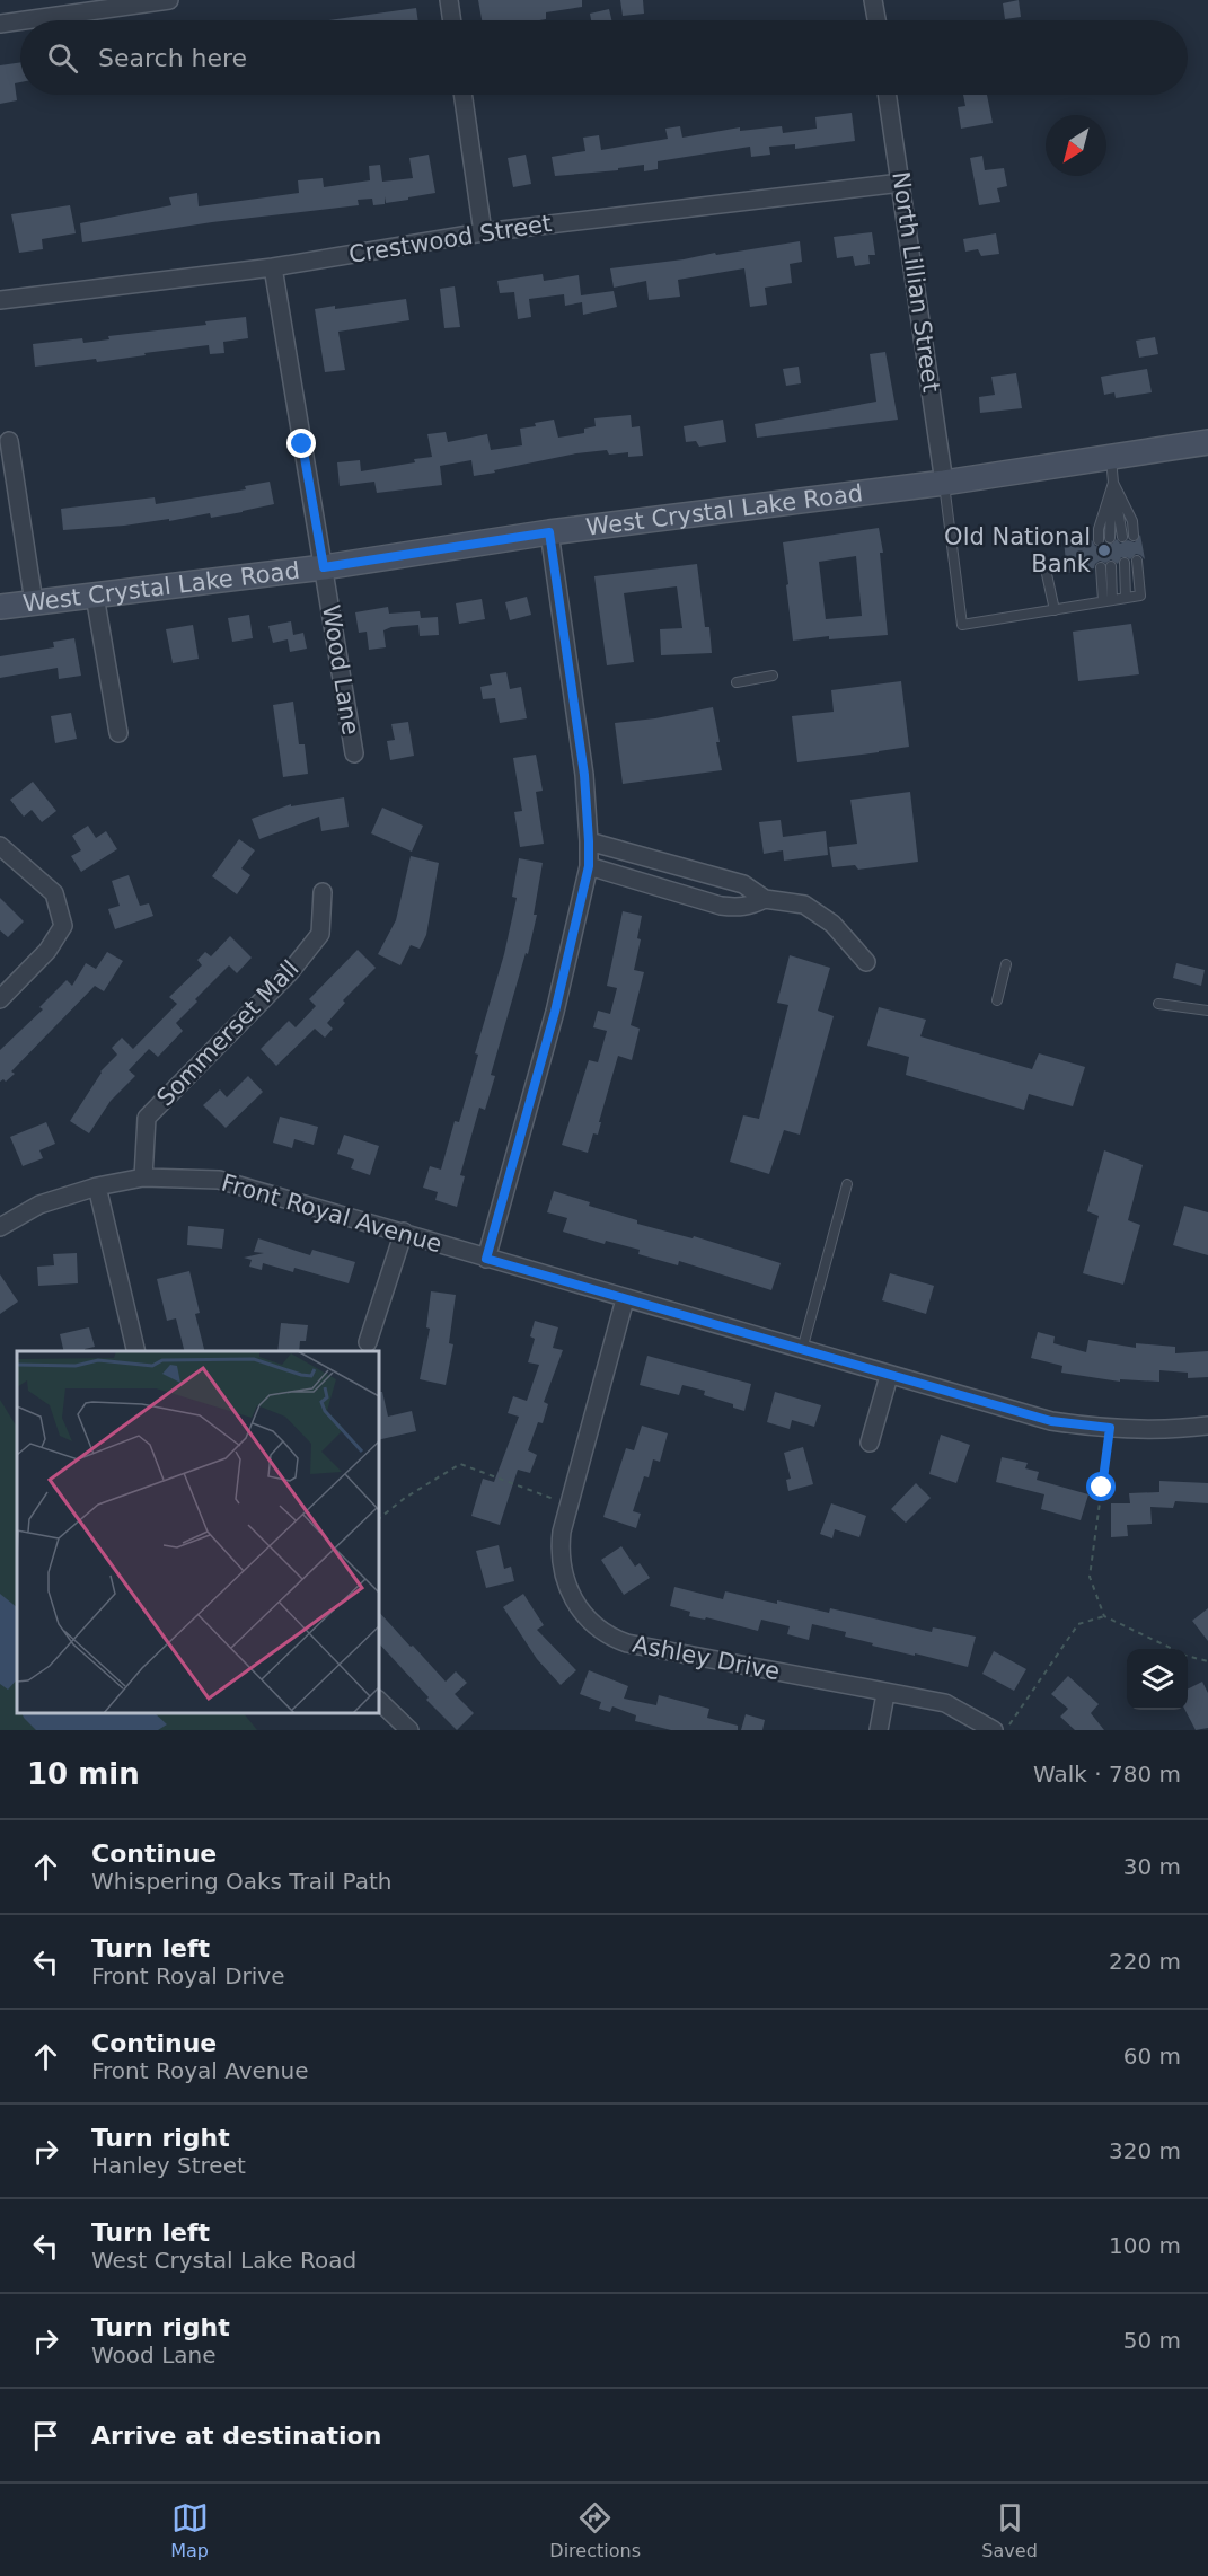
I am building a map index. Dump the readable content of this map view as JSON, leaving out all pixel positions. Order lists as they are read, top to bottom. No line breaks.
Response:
{"streets":{"street":["Crestwood Street","North Lillian Street","West Crystal Lake Road","Wood Lane","Sommerset Mall","Front Royal Avenue","Ashley Drive"]},"crossings":[["Crestwood Street","North Lillian Street"],["Crestwood Street","Wood Lane"],["North Lillian Street","West Crystal Lake Road"],["West Crystal Lake Road","Wood Lane"],["Sommerset Mall","Front Royal Avenue"],["Front Royal Avenue","Ashley Drive"]],"places":["Old National Bank"],"north":"bottom left","page":{"search":"Search here","heading":["10 min","Walk · 780 m"],"list":[["Continue","Whispering Oaks Trail Path","30 m"],["Turn left","Front Royal Drive","220 m"],["Continue","Front Royal Avenue","60 m"],["Turn right","Hanley Street","320 m"],["Turn left","West Crystal Lake Road","100 m"],["Turn right","Wood Lane","50 m"],"Arrive at destination"],"nav":["Map","Directions","Saved"]}}
